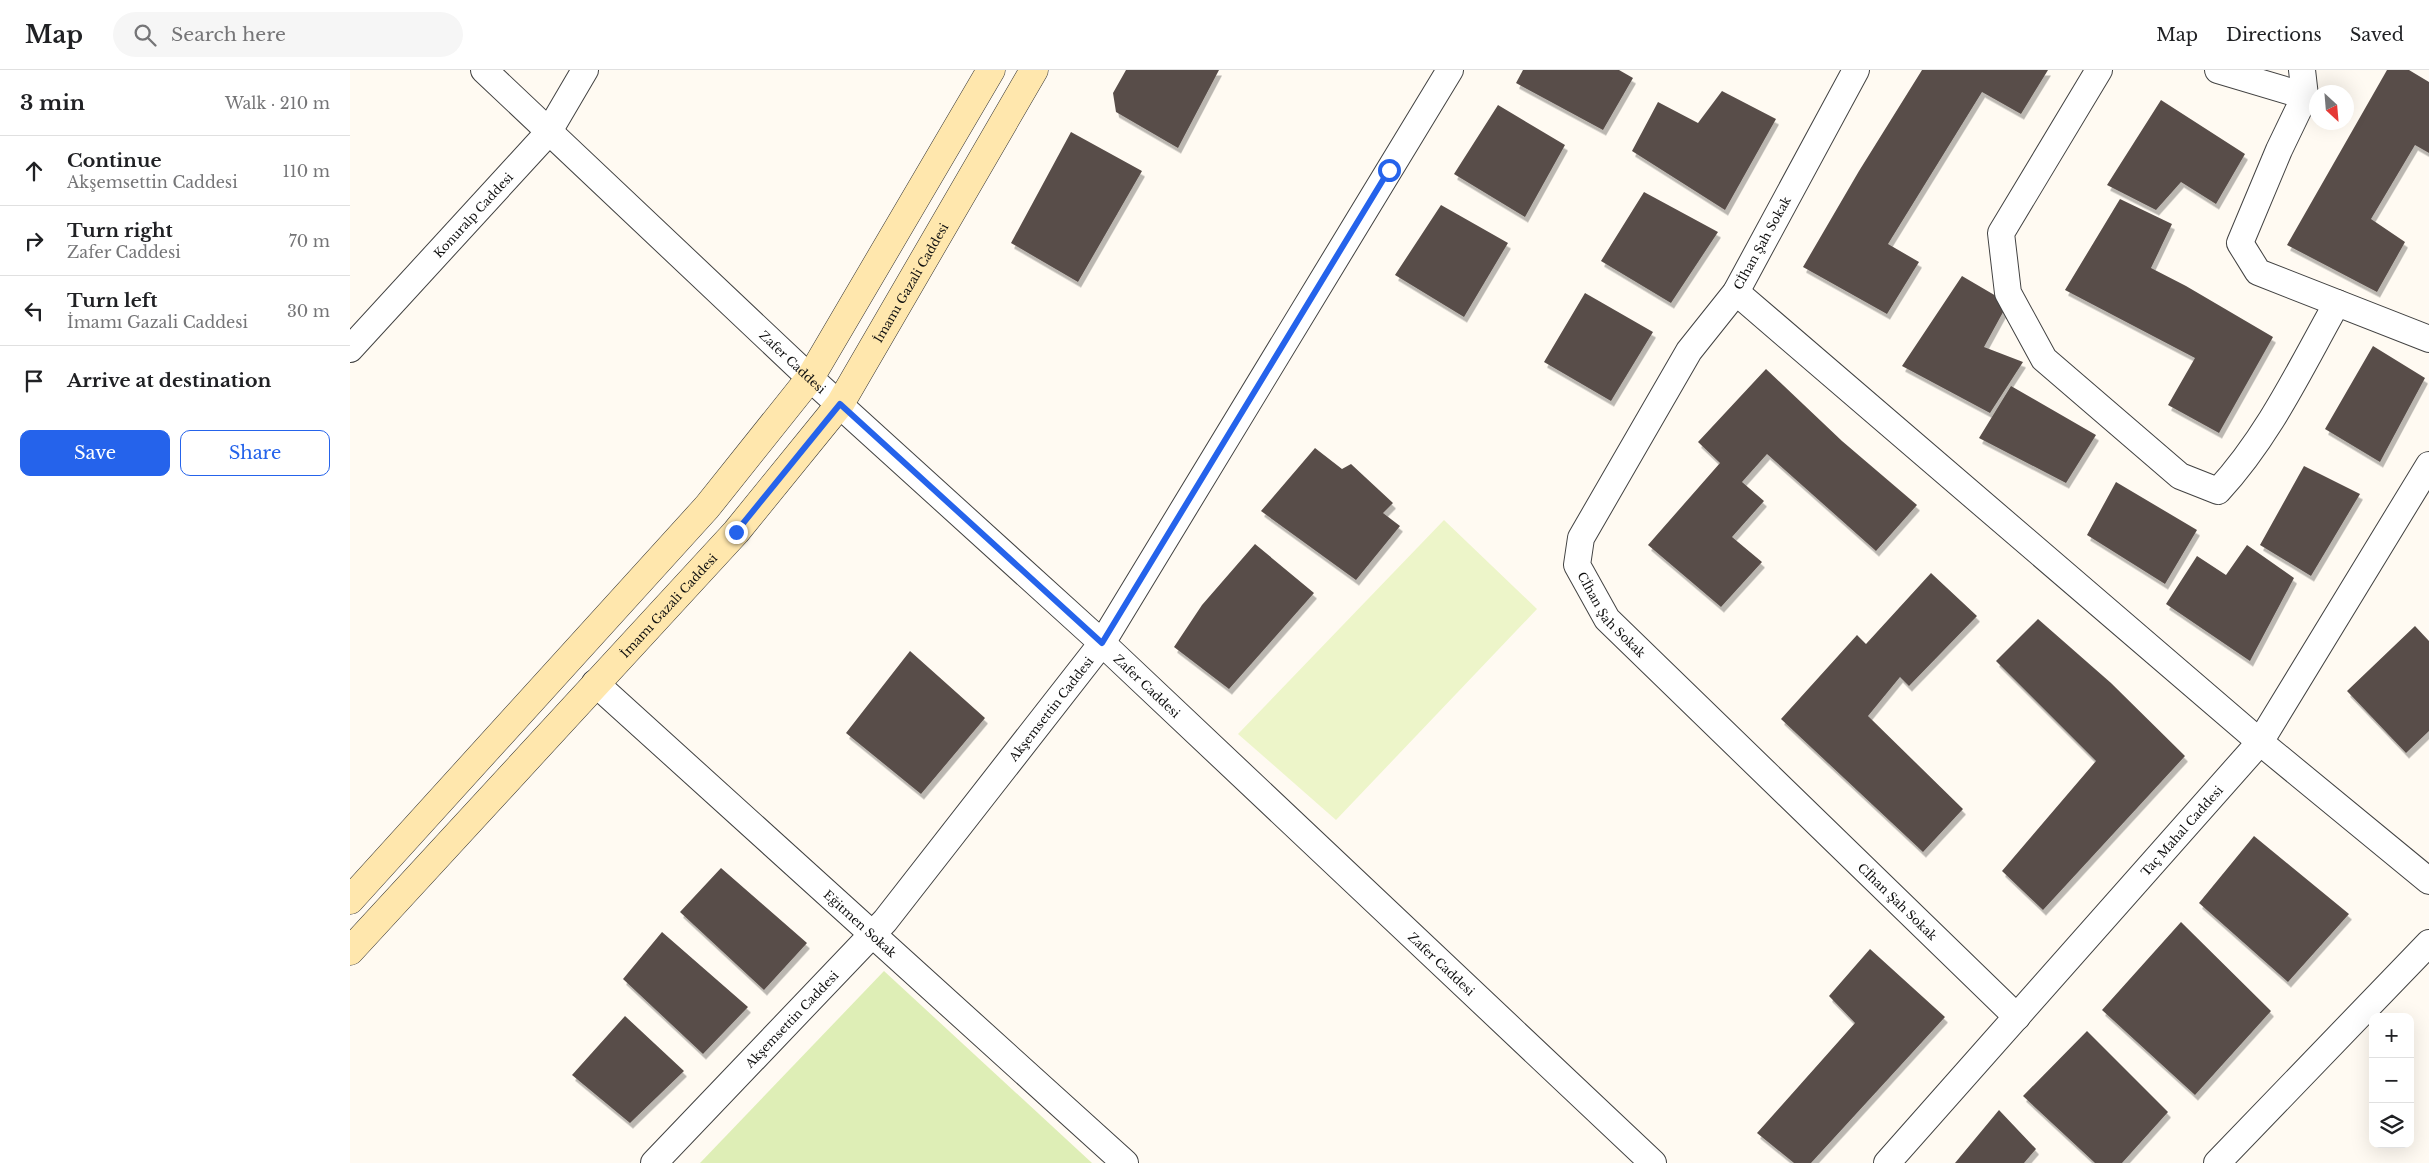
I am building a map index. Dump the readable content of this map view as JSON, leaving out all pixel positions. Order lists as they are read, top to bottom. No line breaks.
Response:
{"streets":{"main road":["İmamı Gazali Caddesi"],"street":["Konuralp Caddesi","Cİhan Şah Sokak","Zafer Caddesi","Akşemsettin Caddesi","Taç Mahal Caddesi","Eğitmen Sokak"]},"crossings":[["Konuralp Caddesi","Zafer Caddesi"],["Cİhan Şah Sokak","Taç Mahal Caddesi"],["İmamı Gazali Caddesi","Zafer Caddesi"],["İmamı Gazali Caddesi","Eğitmen Sokak"],["Zafer Caddesi","Akşemsettin Caddesi"],["Akşemsettin Caddesi","Eğitmen Sokak"]],"north":"bottom right","page":{"header":"Map","search":"Search here","nav":["Map","Directions","Saved"],"heading":["3 min","Walk · 210 m"],"list":[["Continue","Akşemsettin Caddesi","110 m"],["Turn right","Zafer Caddesi","70 m"],["Turn left","İmamı Gazali Caddesi","30 m"],"Arrive at destination"],"buttons":["Save","Share"],"map_buttons":["+","−"]}}
